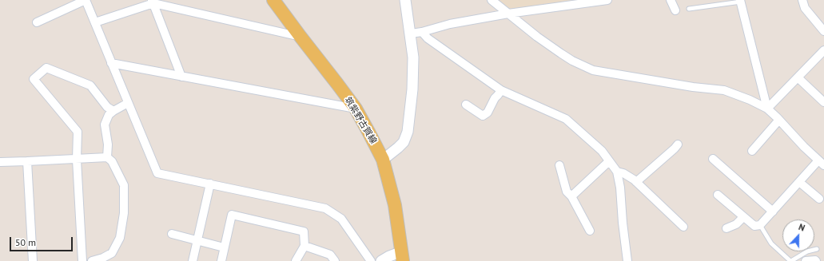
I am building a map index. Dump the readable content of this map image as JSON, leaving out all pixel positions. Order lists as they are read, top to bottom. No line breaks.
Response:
{"streets":{"main road":["筑紫野古賀線"]},"scale_bar":"50 m","north":"top"}
